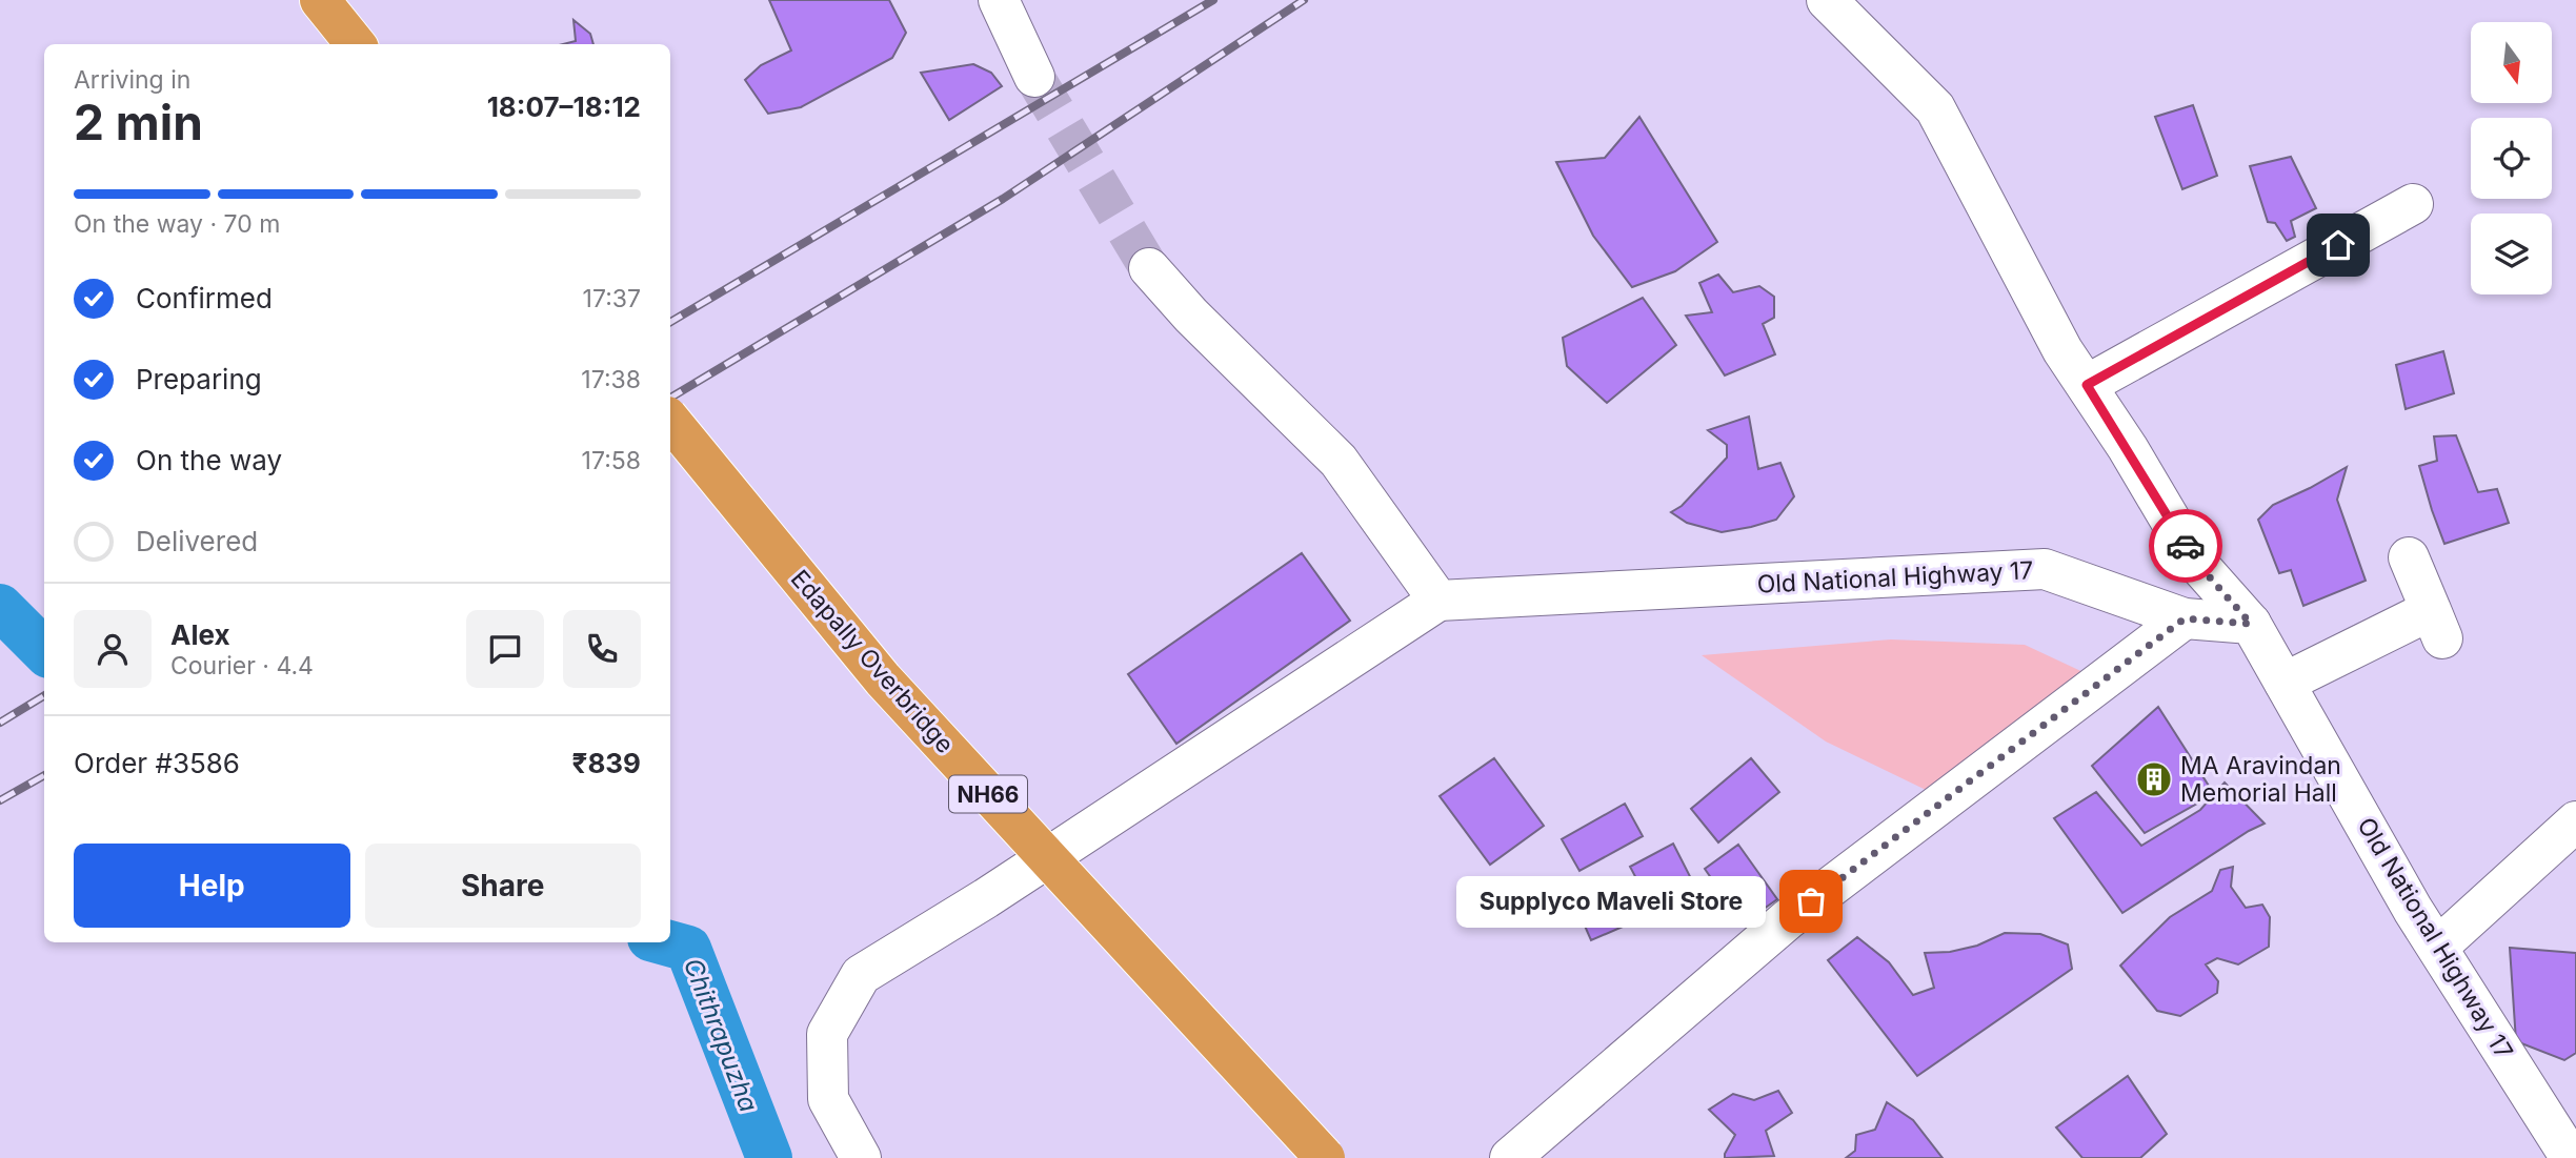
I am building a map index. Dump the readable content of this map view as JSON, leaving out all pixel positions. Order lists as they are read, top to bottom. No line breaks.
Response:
{"streets":{"highway":["Edapally Overbridge","NH66"],"street":["Old National Highway 17"]},"water":["Chithrapuzha"],"places":{"building":["MA Aravindan Memorial Hall"],"other":["Supplyco Maveli Store"]},"north":"bottom","page":{"heading":["2 min","Arriving in","18:07–18:12"],"panel":["Alex","Courier · 4.4","Order #3586","₹839"],"bar":"On the way · 70 m","list":[["Confirmed","17:37"],["Preparing","17:38"],["On the way","17:58"],"Delivered"],"buttons":["Help","Share"],"bubble":"Supplyco Maveli Store"}}
